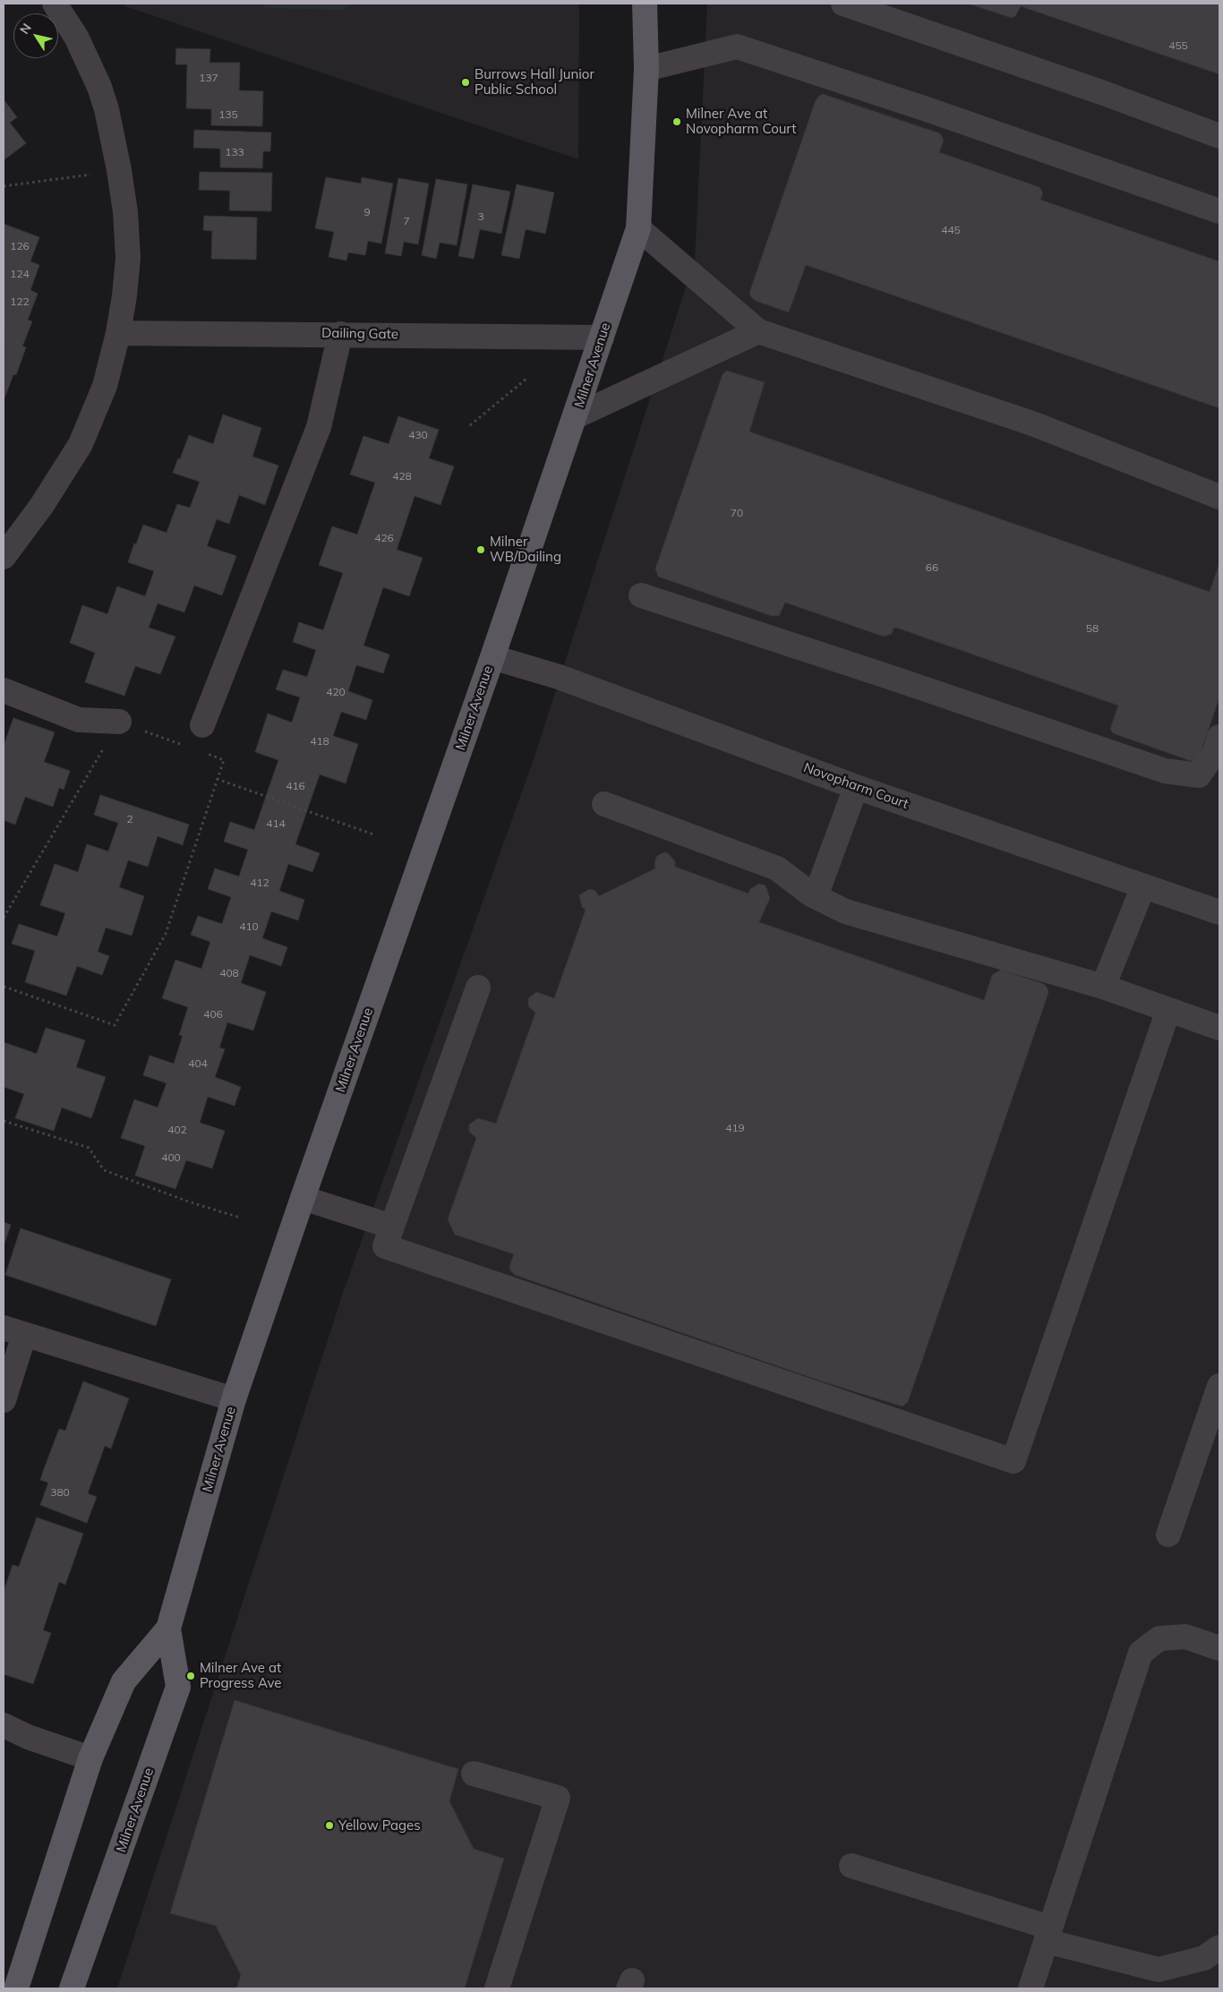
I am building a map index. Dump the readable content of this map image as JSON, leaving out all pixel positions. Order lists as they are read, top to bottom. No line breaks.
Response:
{"streets":{"main road":["Milner Avenue"],"street":["Dailing Gate","Novopharm Court"]},"crossings":[["Dailing Gate","Milner Avenue"],["Milner Avenue","Novopharm Court"]],"places":["Burrows Hall Junior Public School","Milner Ave at Novopharm Court","Milner WB/Dailing","Milner Ave at Progress Ave","Yellow Pages"],"house_numbers":["455","137","135","133","9","3","7","445","126","124","122","430","428","70","426","66","58","420","418","416","2","414","412","410","408","406","404","419","402","400","380"],"north":"top left"}
